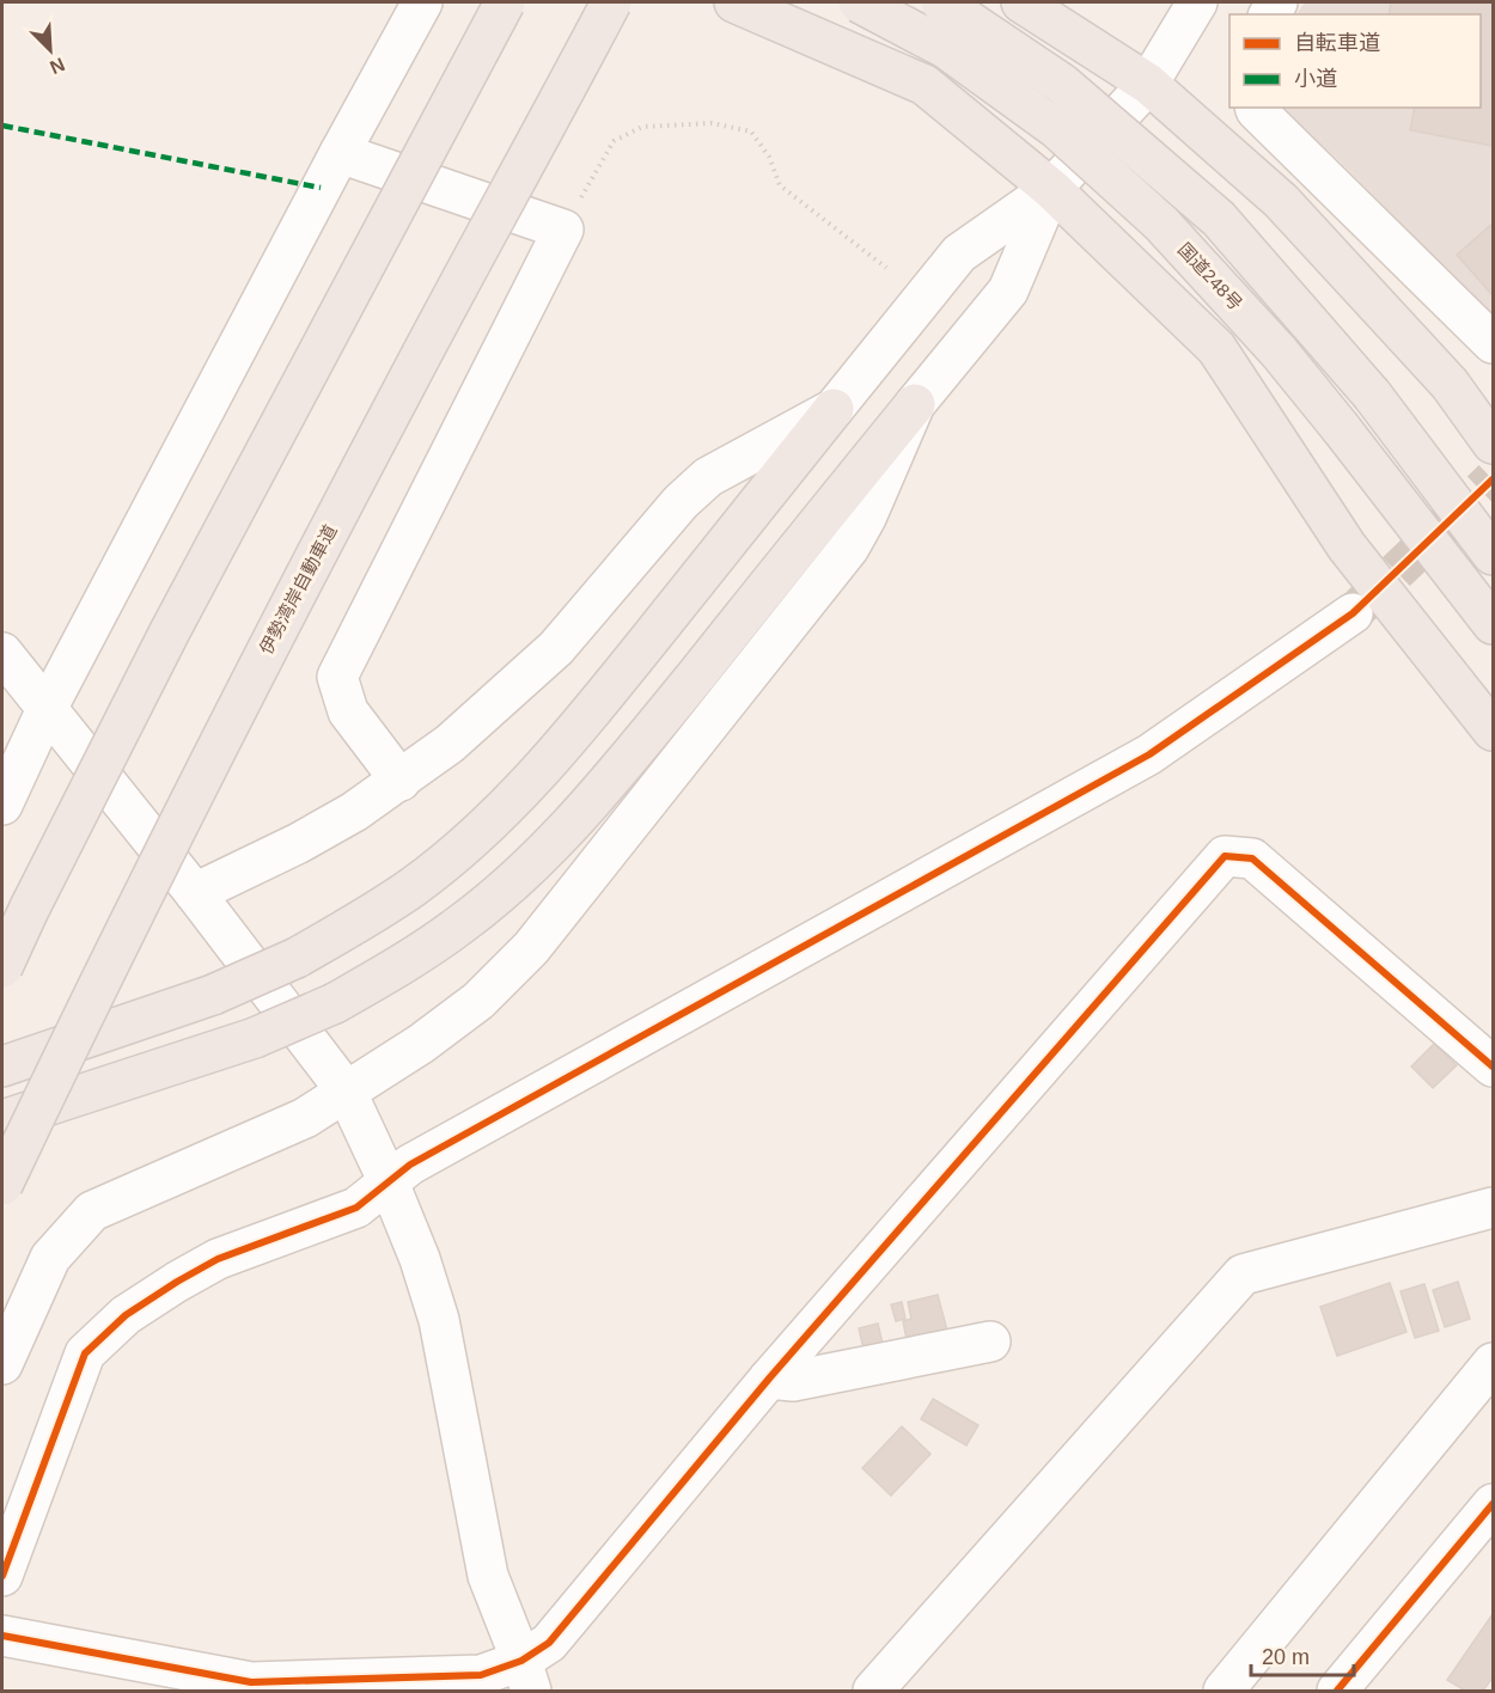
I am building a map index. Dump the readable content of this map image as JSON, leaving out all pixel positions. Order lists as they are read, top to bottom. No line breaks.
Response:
{"streets":{"highway":["国道248号","伊勢湾岸自動車道"]},"legend":["自転車道","小道"],"scale_bar":"20 m","north":"bottom right"}
